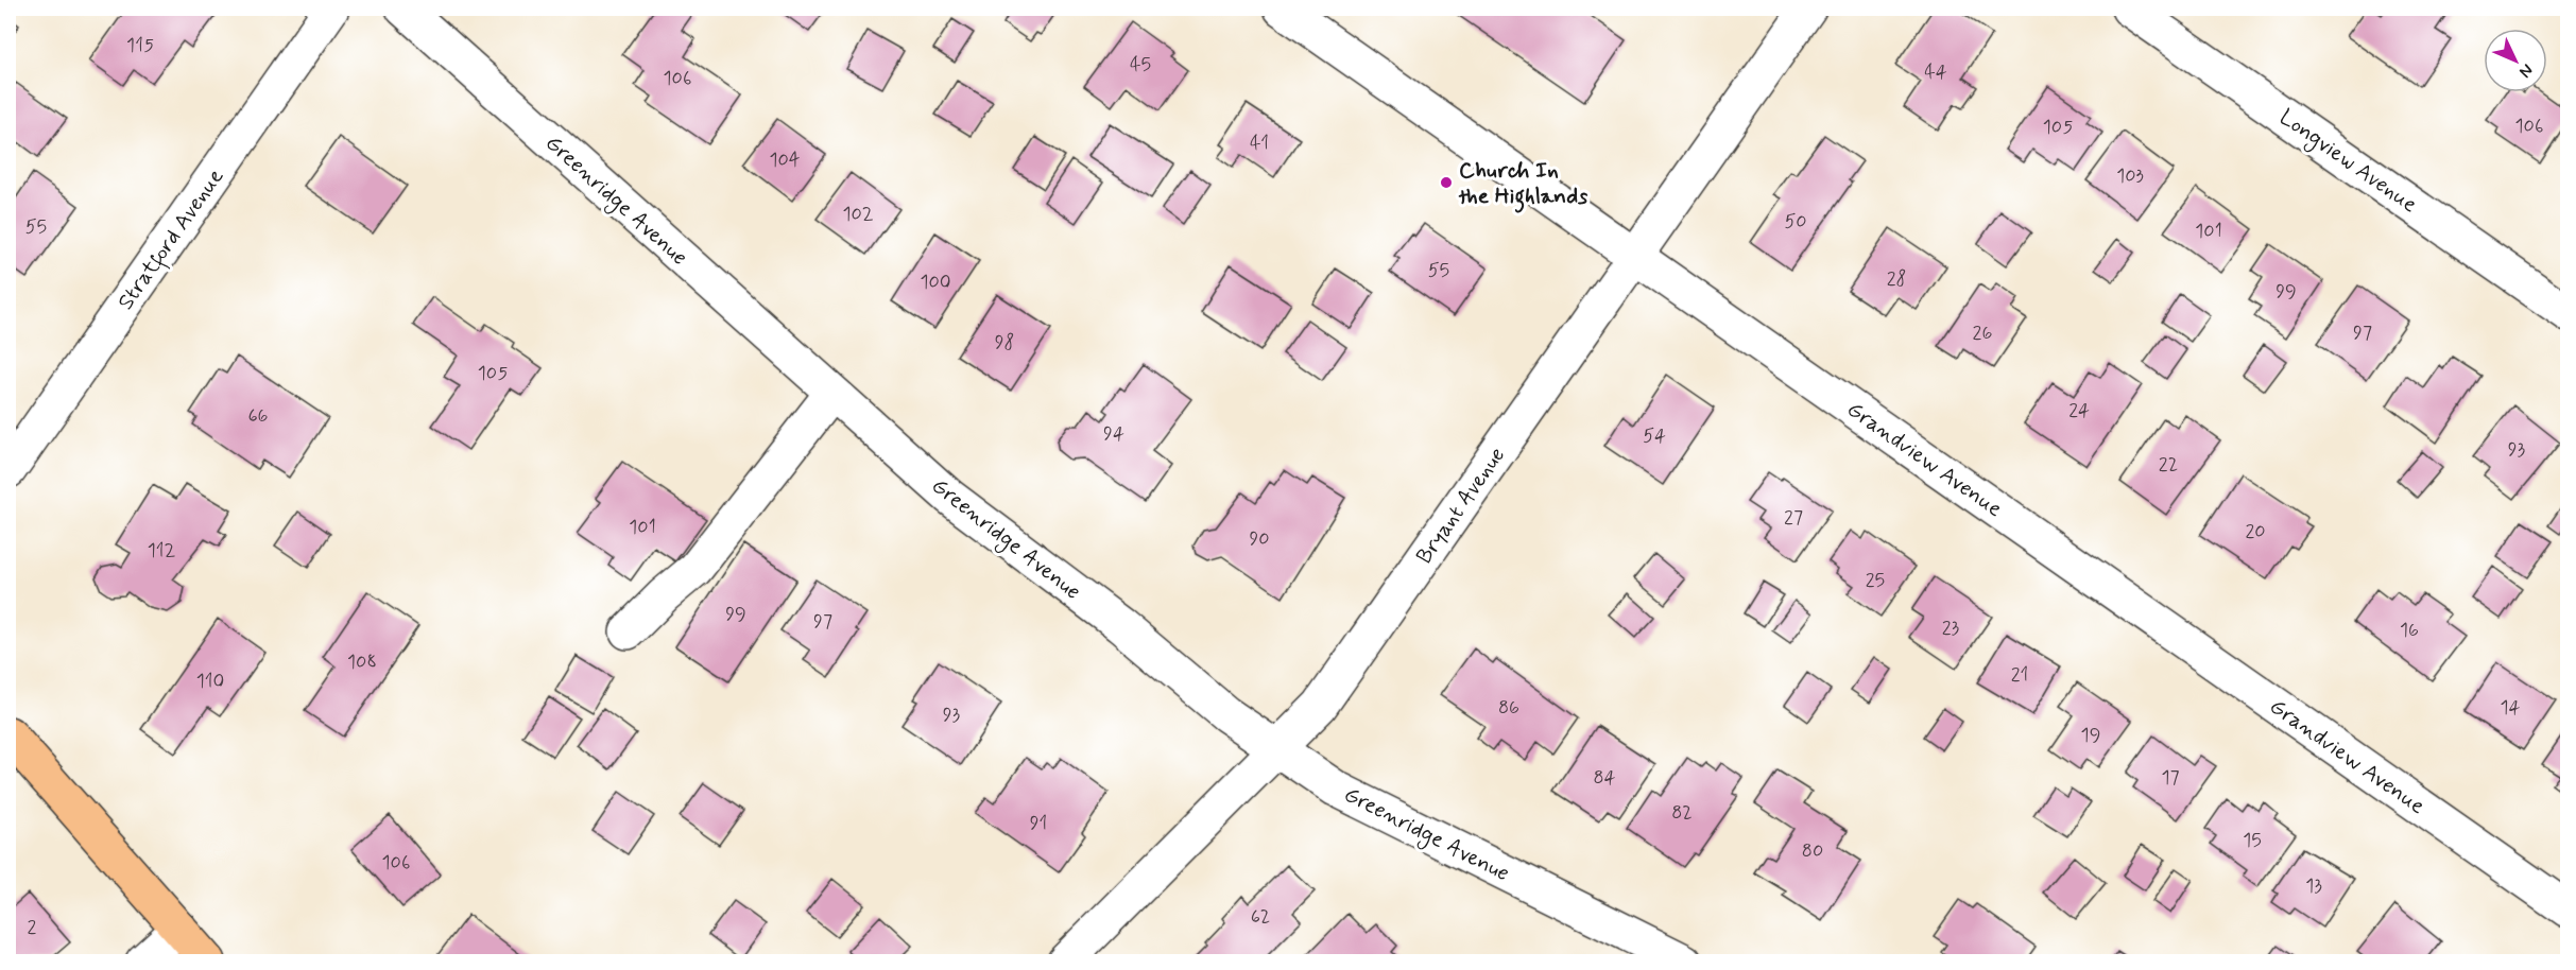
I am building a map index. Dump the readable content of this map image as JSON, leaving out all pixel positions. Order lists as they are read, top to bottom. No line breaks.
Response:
{"streets":{"street":["Longview Avenue","Greenridge Avenue","Stratford Avenue","Grandview Avenue","Bryant Avenue"]},"crossings":[["Greenridge Avenue","Bryant Avenue"],["Grandview Avenue","Bryant Avenue"]],"places":["Church In the Highlands"],"house_numbers":["115","45","44","106","106","105","41","104","103","102","50","55","101","55","28","100","99","26","97","98","105","24","66","94","54","93","22","27","101","20","90","112","25","99","97","23","16","108","21","110","86","14","93","19","84","17","82","91","15","80","106","13","62","2"],"north":"bottom right"}
